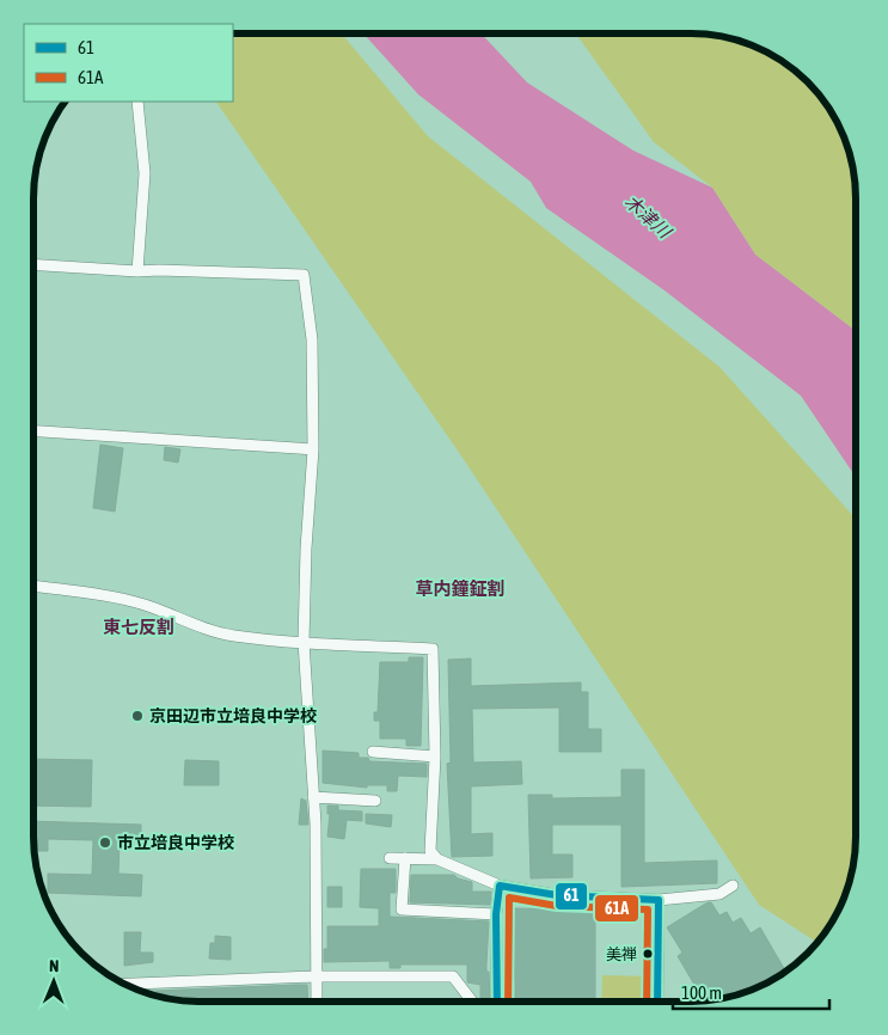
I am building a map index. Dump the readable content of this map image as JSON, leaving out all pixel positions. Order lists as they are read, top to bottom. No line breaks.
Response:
{"districts":["草内鐘鉦割","東七反割"],"water":["木津川"],"places":["京田辺市立培良中学校","市立培良中学校","美禅"],"lines":["transit line 61","transit line 61A"],"legend":["61","61A"],"scale_bar":"100 m","north":"top"}
